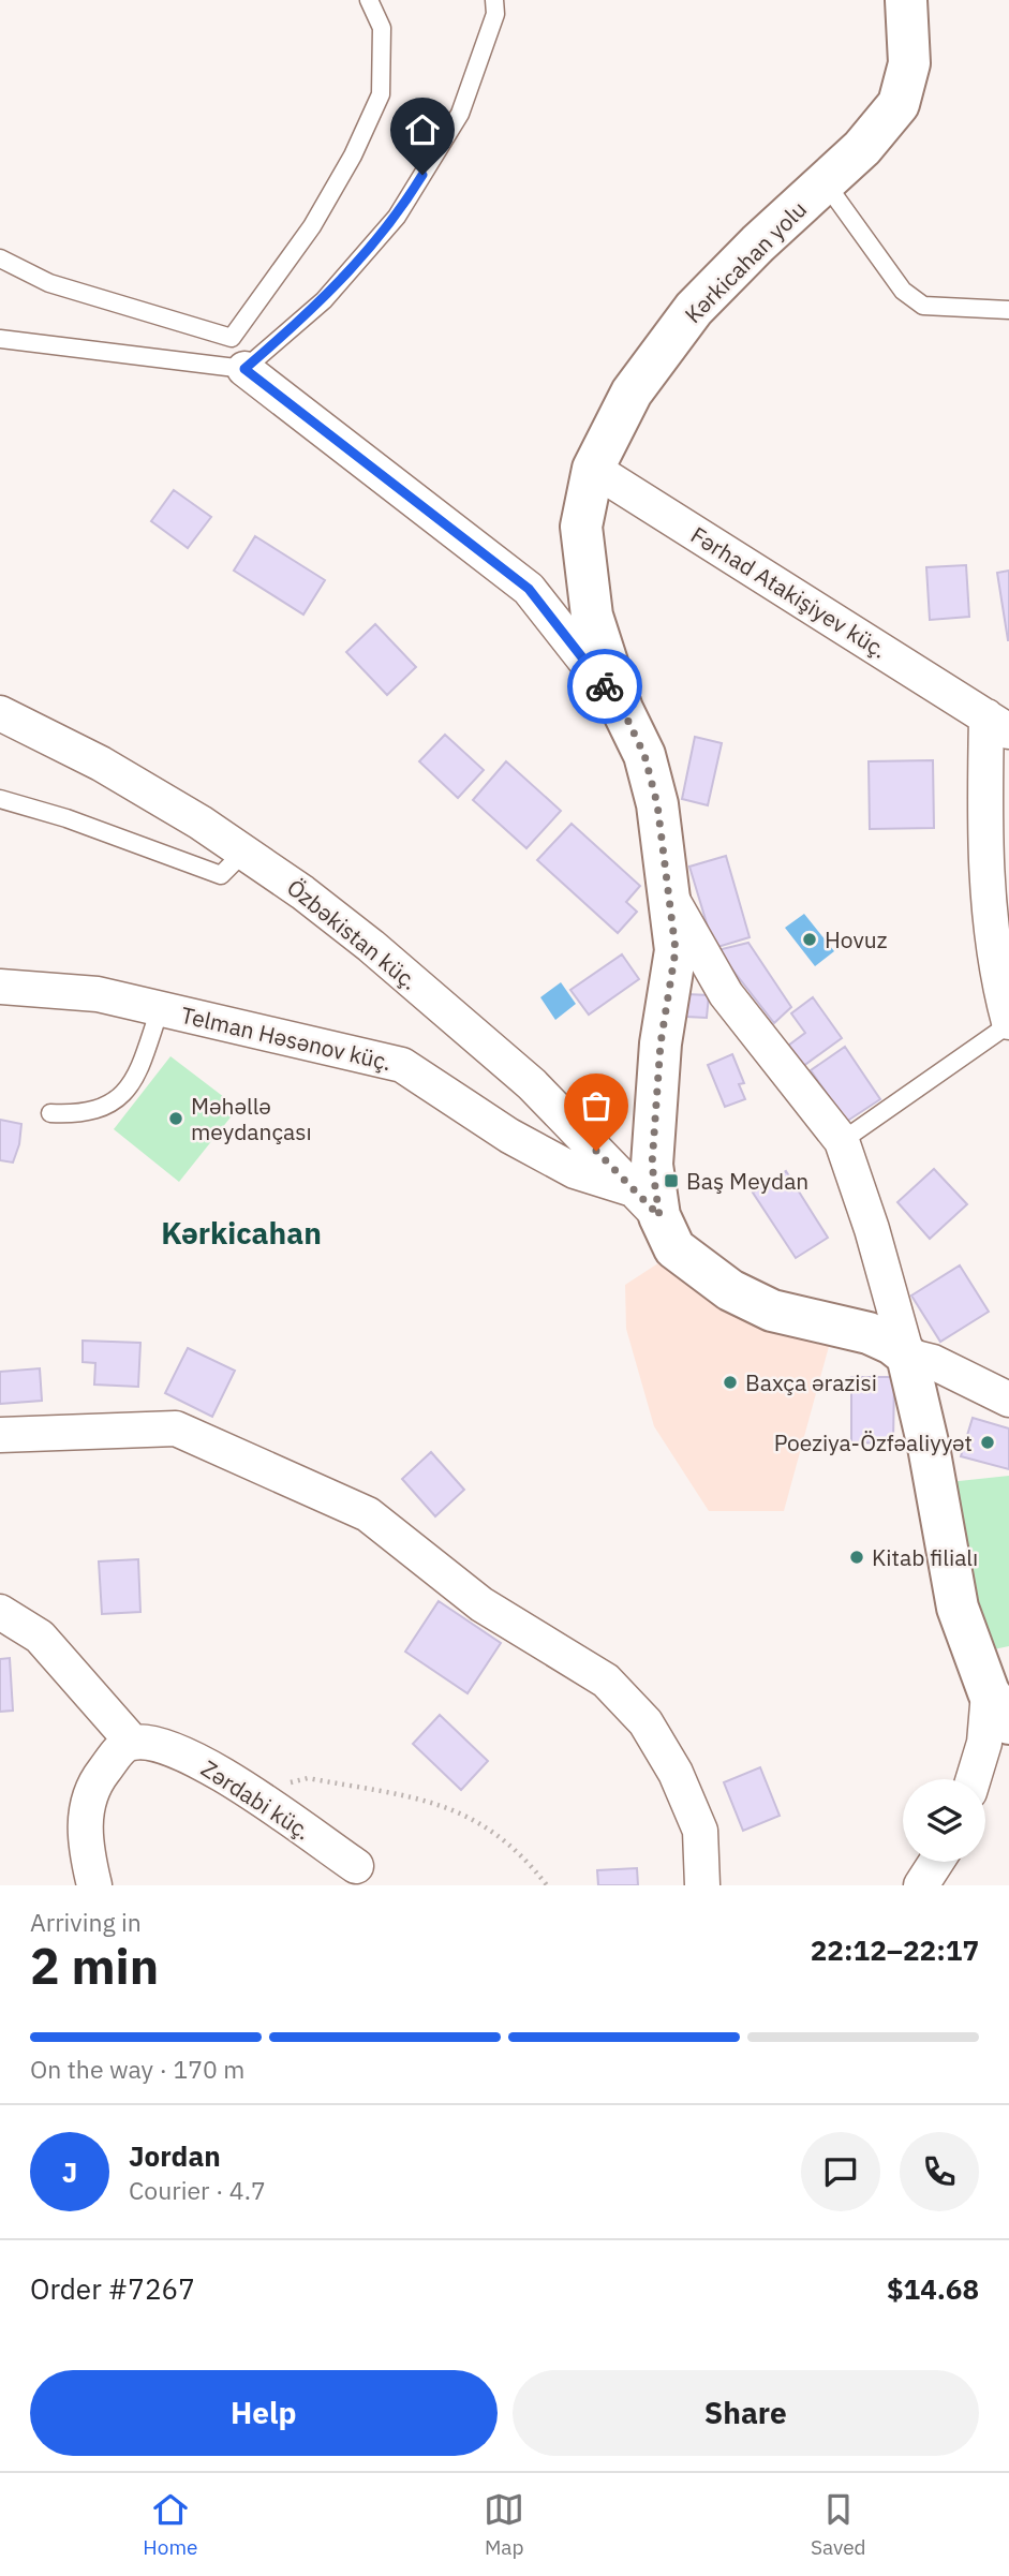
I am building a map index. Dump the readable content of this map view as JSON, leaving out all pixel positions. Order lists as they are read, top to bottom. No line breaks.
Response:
{"streets":{"street":["Kərkicahan yolu","Fərhad Atakişiyev küç.","Özbəkistan küç.","Telman Həsənov küç.","Zərdabi küç."]},"crossings":[["Kərkicahan yolu","Fərhad Atakişiyev küç."],["Kərkicahan yolu","Özbəkistan küç."],["Kərkicahan yolu","Telman Həsənov küç."],["Özbəkistan küç.","Telman Həsənov küç."]],"districts":["Kərkicahan"],"places":{"other":["Hovuz","Məhəllə meydançası","Baxça ərazisi","Poeziya-Özfəaliyyət","Kitab filialı"],"transit":["Baş Meydan"]},"page":{"heading":["2 min","Arriving in","22:12–22:17"],"panel":["Jordan","Courier · 4.7","Order #7267","$14.68"],"bar":"On the way · 170 m","round":"J","buttons":["Help","Share"],"tabs":["Home","Map","Saved"]}}
